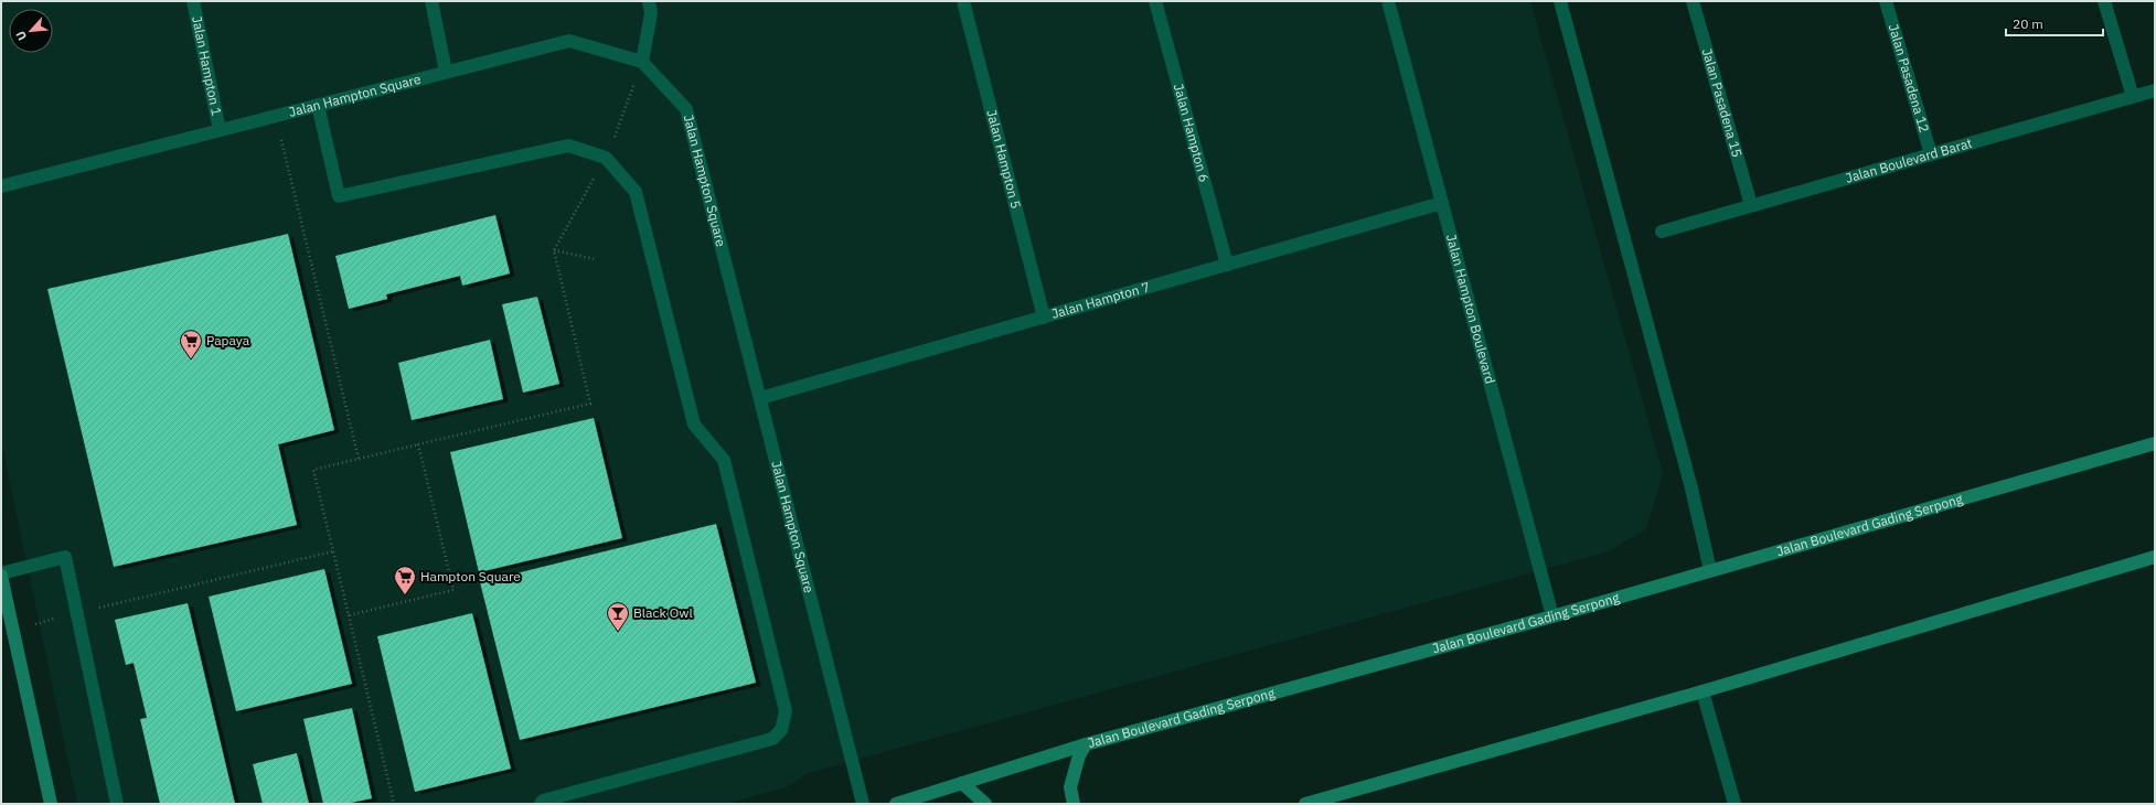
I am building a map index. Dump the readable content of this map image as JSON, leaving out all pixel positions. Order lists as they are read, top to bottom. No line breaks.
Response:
{"streets":{"main road":["Jalan Boulevard Gading Serpong"],"street":["Jalan Hampton 1","Jalan Pasadena 12","Jalan Hampton Square","Jalan Pasadena 15","Jalan Hampton 6","Jalan Hampton 5","Jalan Boulevard Barat","Jalan Hampton 7","Jalan Hampton Boulevard"]},"crossings":[["Jalan Hampton 1","Jalan Hampton Square"],["Jalan Pasadena 12","Jalan Boulevard Barat"],["Jalan Hampton Square","Jalan Hampton 7"],["Jalan Pasadena 15","Jalan Boulevard Barat"],["Jalan Hampton 6","Jalan Hampton 7"],["Jalan Hampton 5","Jalan Hampton 7"],["Jalan Hampton 7","Jalan Hampton Boulevard"],["Jalan Hampton Boulevard","Jalan Boulevard Gading Serpong"]],"places":{"supermarket":["Papaya","Hampton Square"],"bar":["Black Owl"]},"scale_bar":"20 m","north":"bottom left"}
